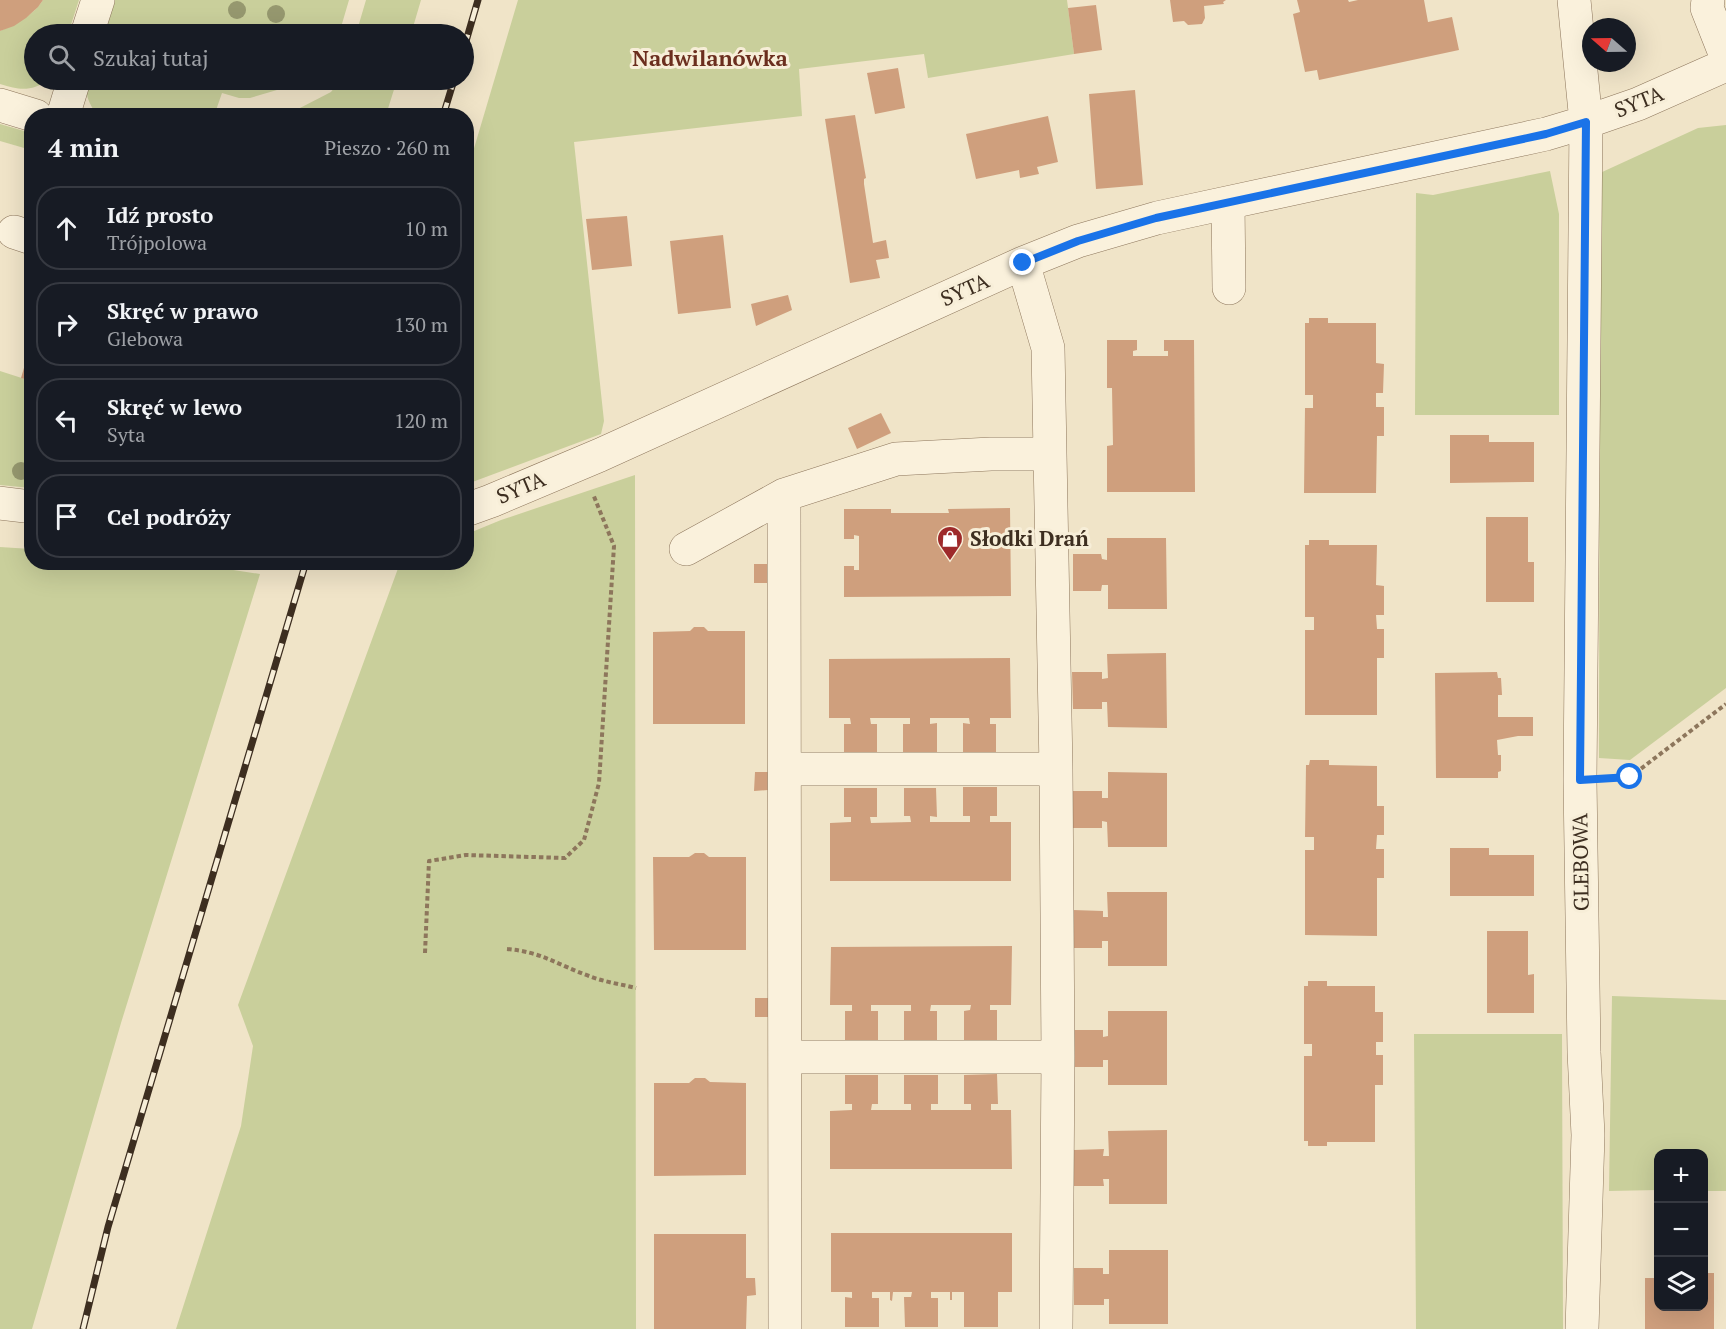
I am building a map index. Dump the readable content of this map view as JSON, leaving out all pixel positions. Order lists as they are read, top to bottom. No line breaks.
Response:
{"streets":{"street":["SYTA","GLEBOWA"]},"crossings":[["SYTA","GLEBOWA"]],"districts":["Nadwilanówka"],"places":{"shop":["Słodki Drań"]},"north":"left","page":{"search":"Szukaj tutaj","heading":["4 min","Pieszo · 260 m"],"list":[["Idź prosto","Trójpolowa","10 m"],["Skręć w prawo","Glebowa","130 m"],["Skręć w lewo","Syta","120 m"],"Cel podróży"],"map_buttons":["+","−"]}}
